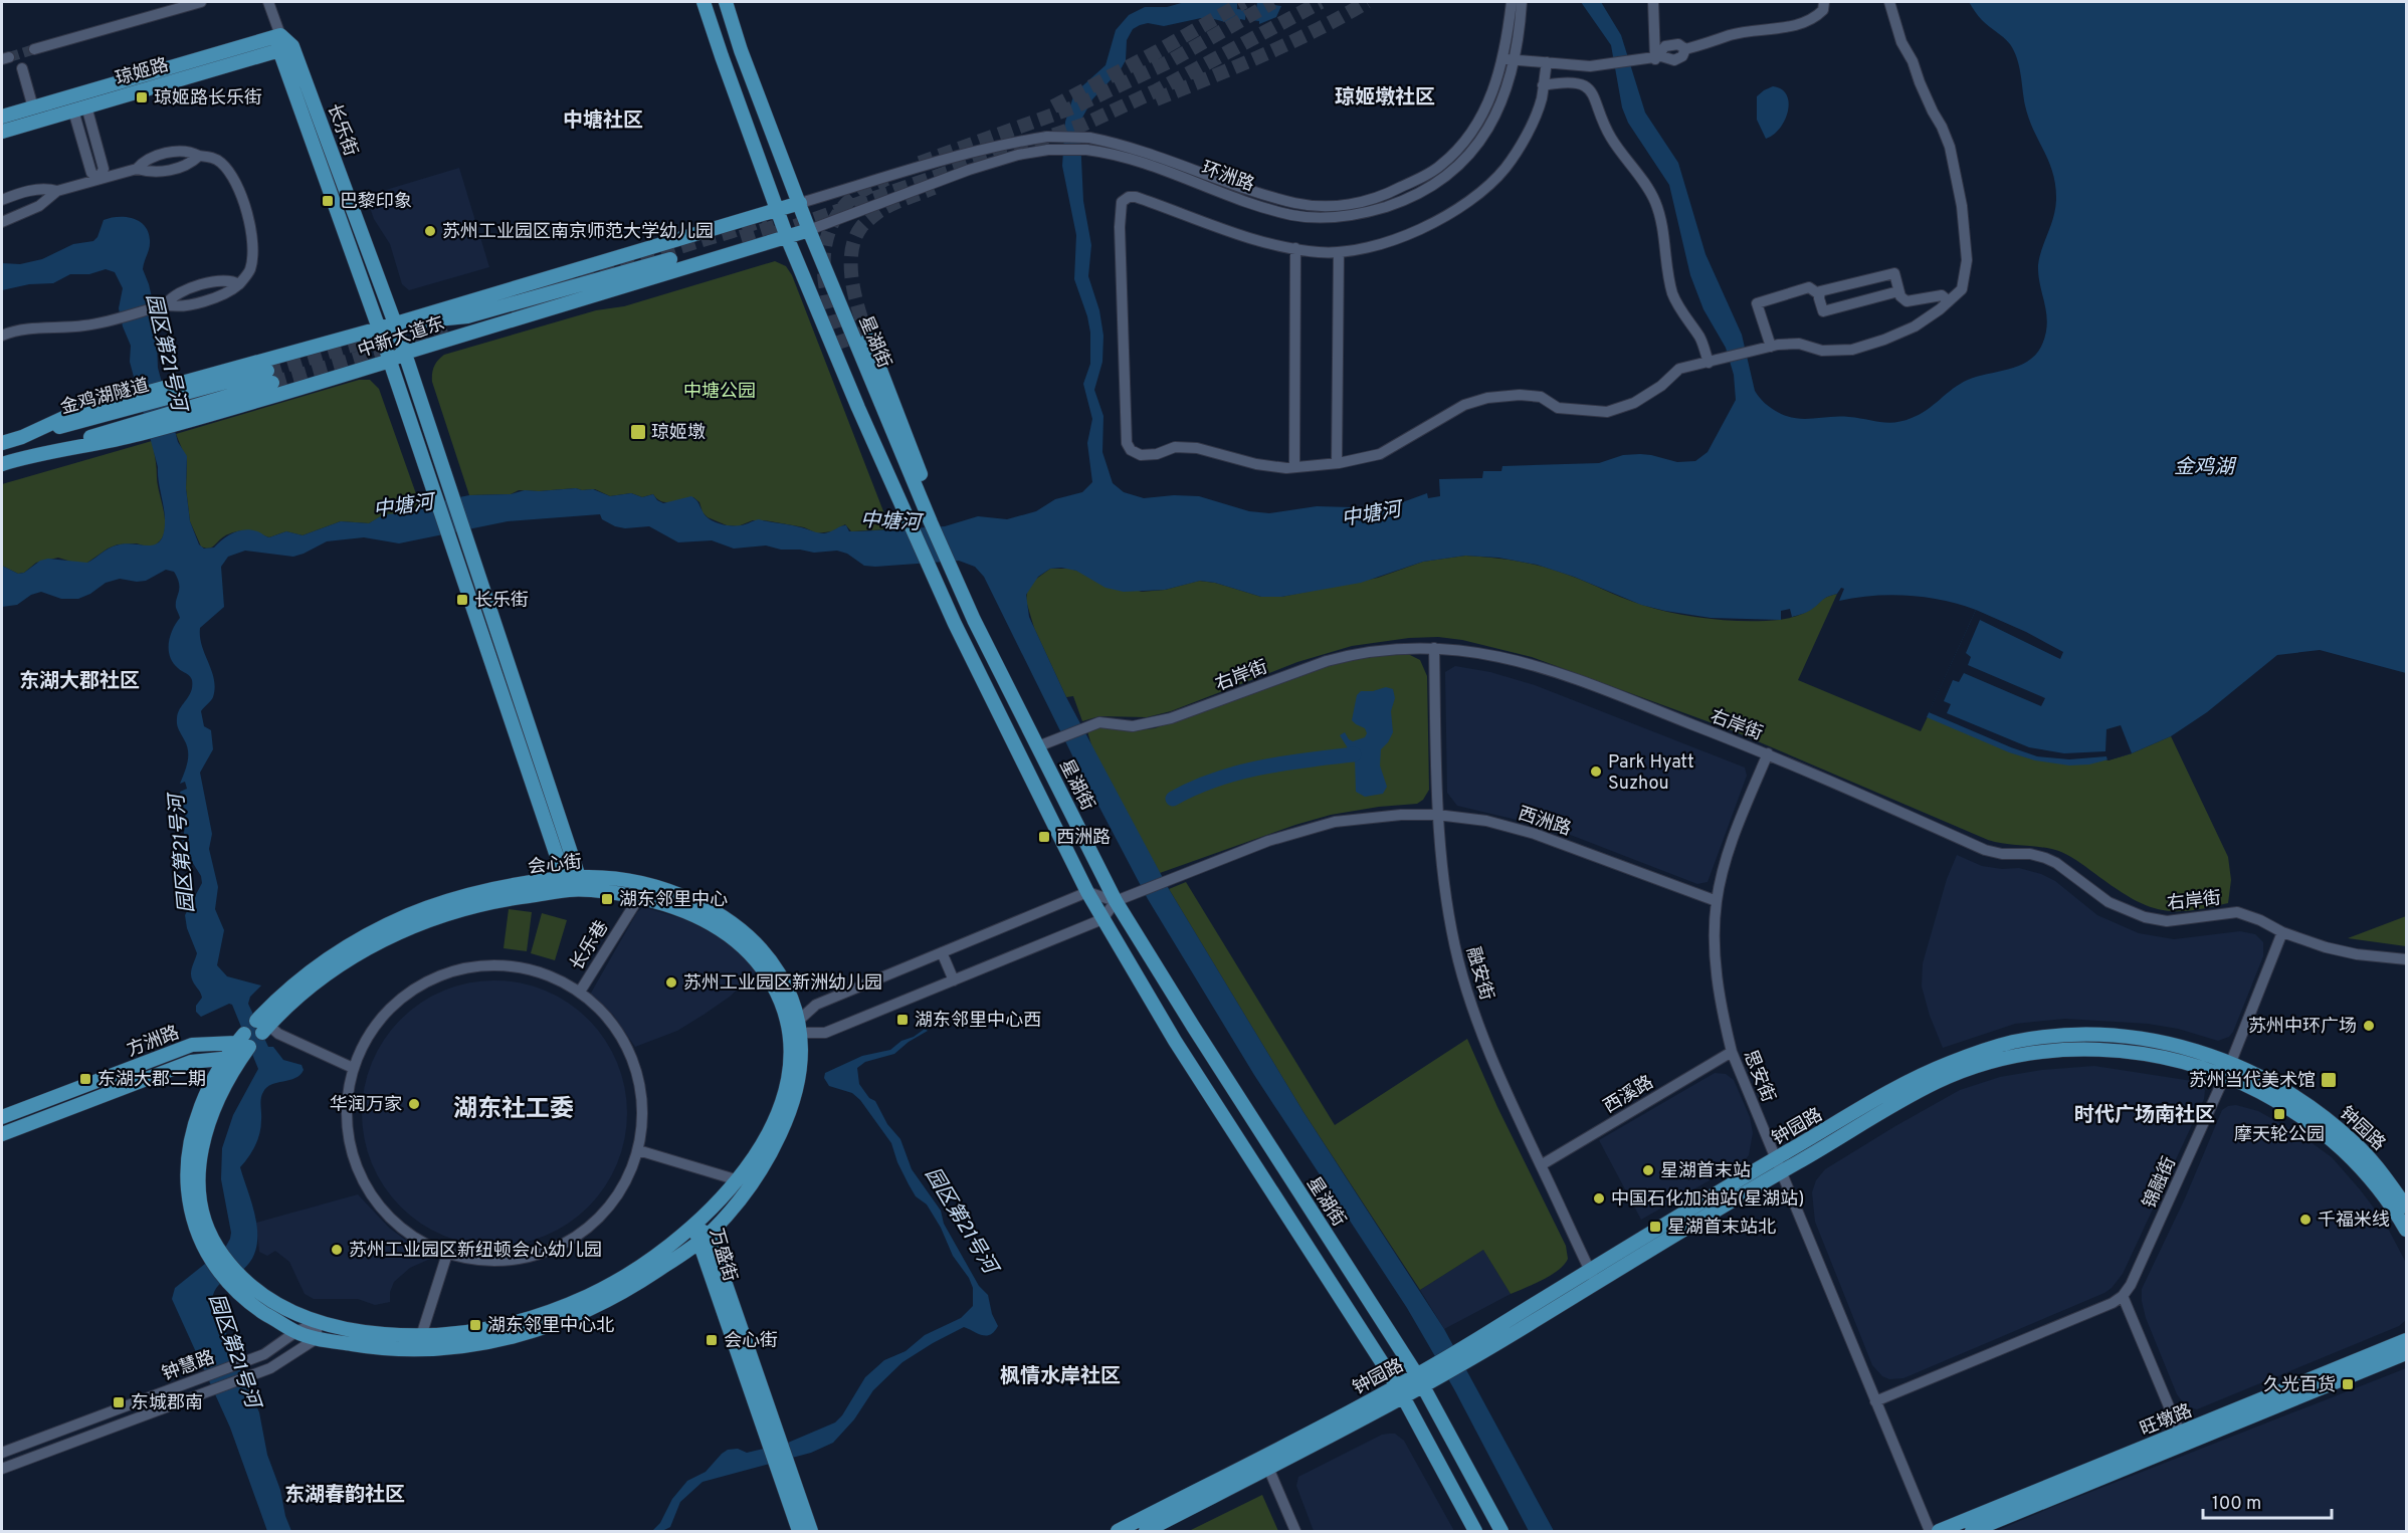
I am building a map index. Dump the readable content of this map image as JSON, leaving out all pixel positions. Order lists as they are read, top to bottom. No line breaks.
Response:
{"streets":{"main road":["琼姬路","长乐街","中新大道东","星湖街","金鸡湖隧道","会心街","方洲路","钟园路","万盛街","旺墩路"],"street":["环洲路","右岸街","西洲路","长乐巷","融安街","思安街","西溪路","锦融街","钟慧路"]},"crossings":[["琼姬路","长乐街"],["长乐街","中新大道东"],["长乐街","会心街"],["环洲路","中新大道东"],["环洲路","星湖街"],["中新大道东","星湖街"],["中新大道东","金鸡湖隧道"],["星湖街","右岸街"],["星湖街","西洲路"],["星湖街","钟园路"],["右岸街","融安街"],["右岸街","思安街"],["右岸街","锦融街"],["西洲路","融安街"],["西洲路","思安街"],["会心街","长乐巷"],["会心街","方洲路"],["会心街","万盛街"],["会心街","钟慧路"],["融安街","西溪路"],["融安街","钟园路"],["思安街","西溪路"],["思安街","钟园路"],["钟园路","锦融街"]],"districts":["琼姬墩社区","中塘社区","东湖大郡社区","湖东社工委","时代广场南社区","枫情水岸社区","东湖春韵社区"],"water":["园区第21号河","金鸡湖","中塘河"],"parks":["中塘公园"],"places":{"transit":["琼姬路长乐街","巴黎印象","琼姬墩","长乐街","西洲路","湖东邻里中心","湖东邻里中心西","东湖大郡二期","苏州当代美术馆","摩天轮公园","星湖首末站北","湖东邻里中心北","会心街","久光百货","东城郡南"],"other":["苏州工业园区南京师范大学幼儿园","Park Hyatt Suzhou","苏州工业园区新洲幼儿园","苏州中环广场","华润万家","星湖首末站","中国石化加油站(星湖站)","千福米线","苏州工业园区新纽顿会心幼儿园"]},"scale_bar":"100 m"}
